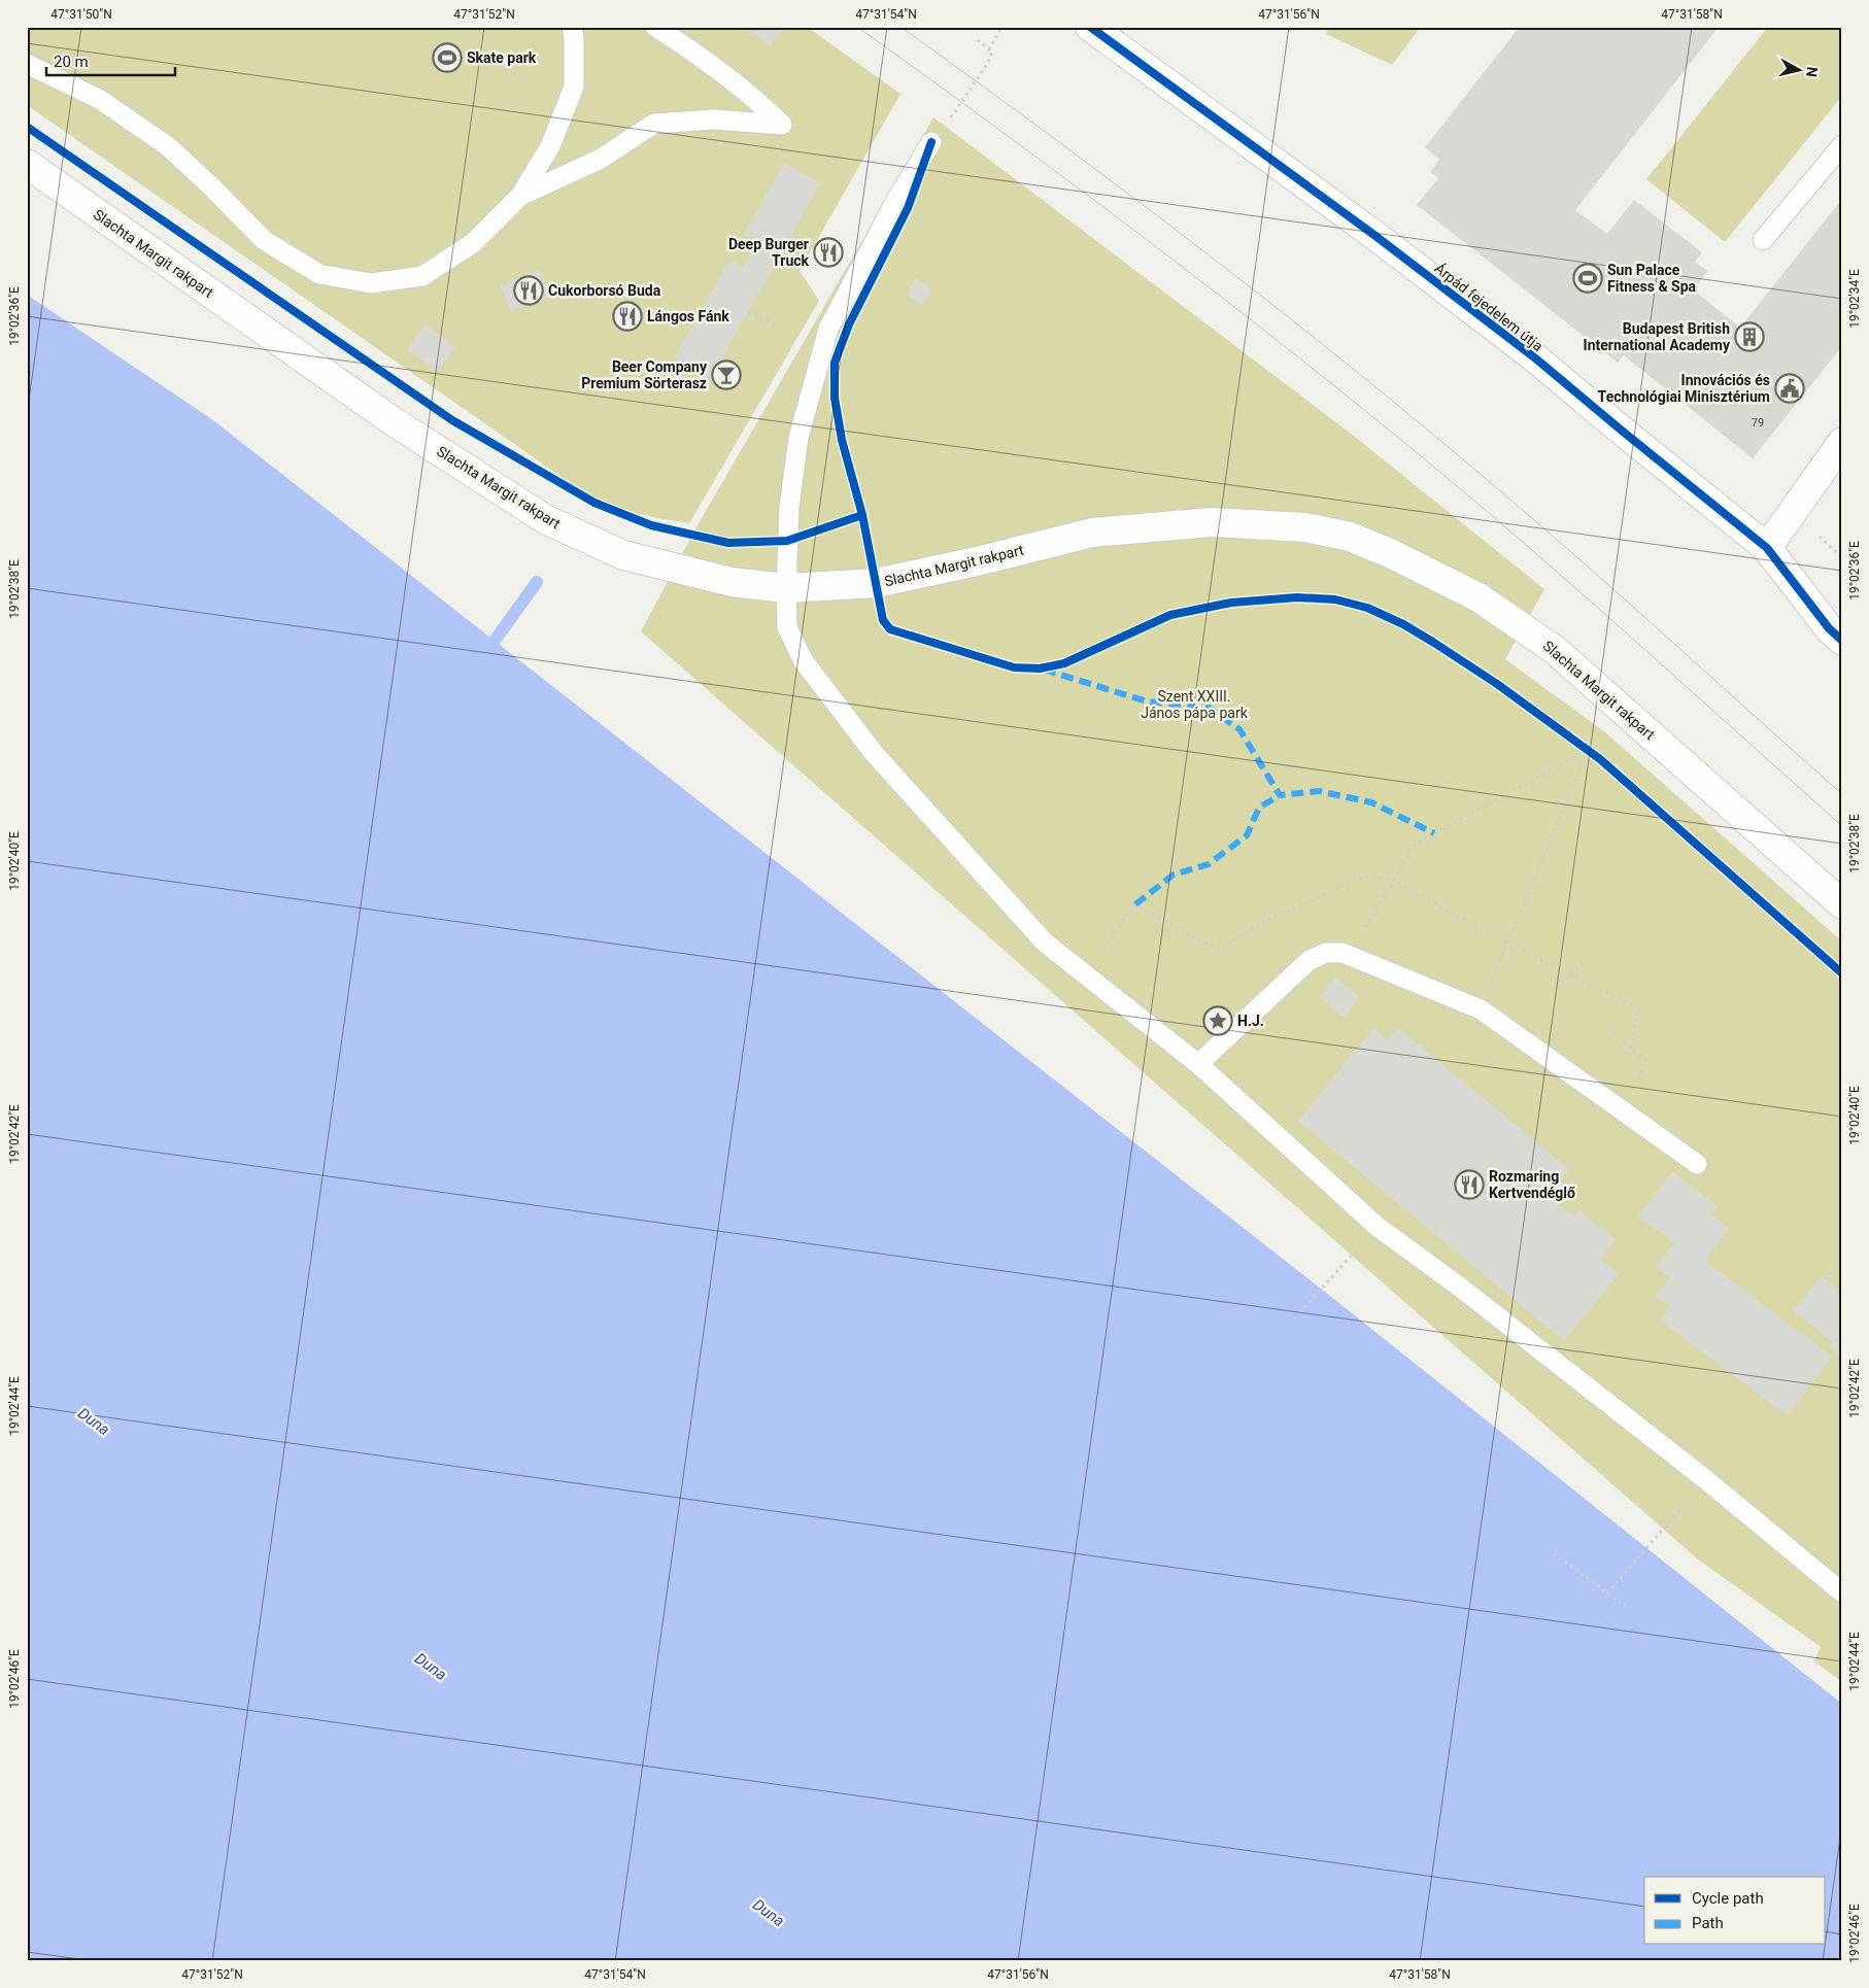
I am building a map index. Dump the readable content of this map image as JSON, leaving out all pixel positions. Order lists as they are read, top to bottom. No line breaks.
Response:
{"streets":{"main road":["Slachta Margit rakpart","Árpád fejedelem útja"]},"water":["Duna"],"parks":["Szent XXIII. János pápa park"],"places":{"sports":["Skate park","Sun Palace Fitness & Spa"],"restaurant":["Deep Burger Truck","Cukorborsó Buda","Lángos Fánk","Rozmaring Kertvendéglő"],"building":["Budapest British International Academy"],"bar":["Beer Company Premium Sörterasz"],"public building":["Innovációs és Technológiai Minisztérium"],"place":["H.J."]},"house_numbers":["79"],"legend":["Cycle path","Path"],"scale_bar":"20 m","north":"right","coordinates":["47°31'50\"N","47°31'52\"N","47°31'54\"N","47°31'56\"N","47°31'58\"N","19°02'34\"E","19°02'36\"E","19°02'38\"E","19°02'40\"E","19°02'42\"E","19°02'44\"E","19°02'46\"E"]}
